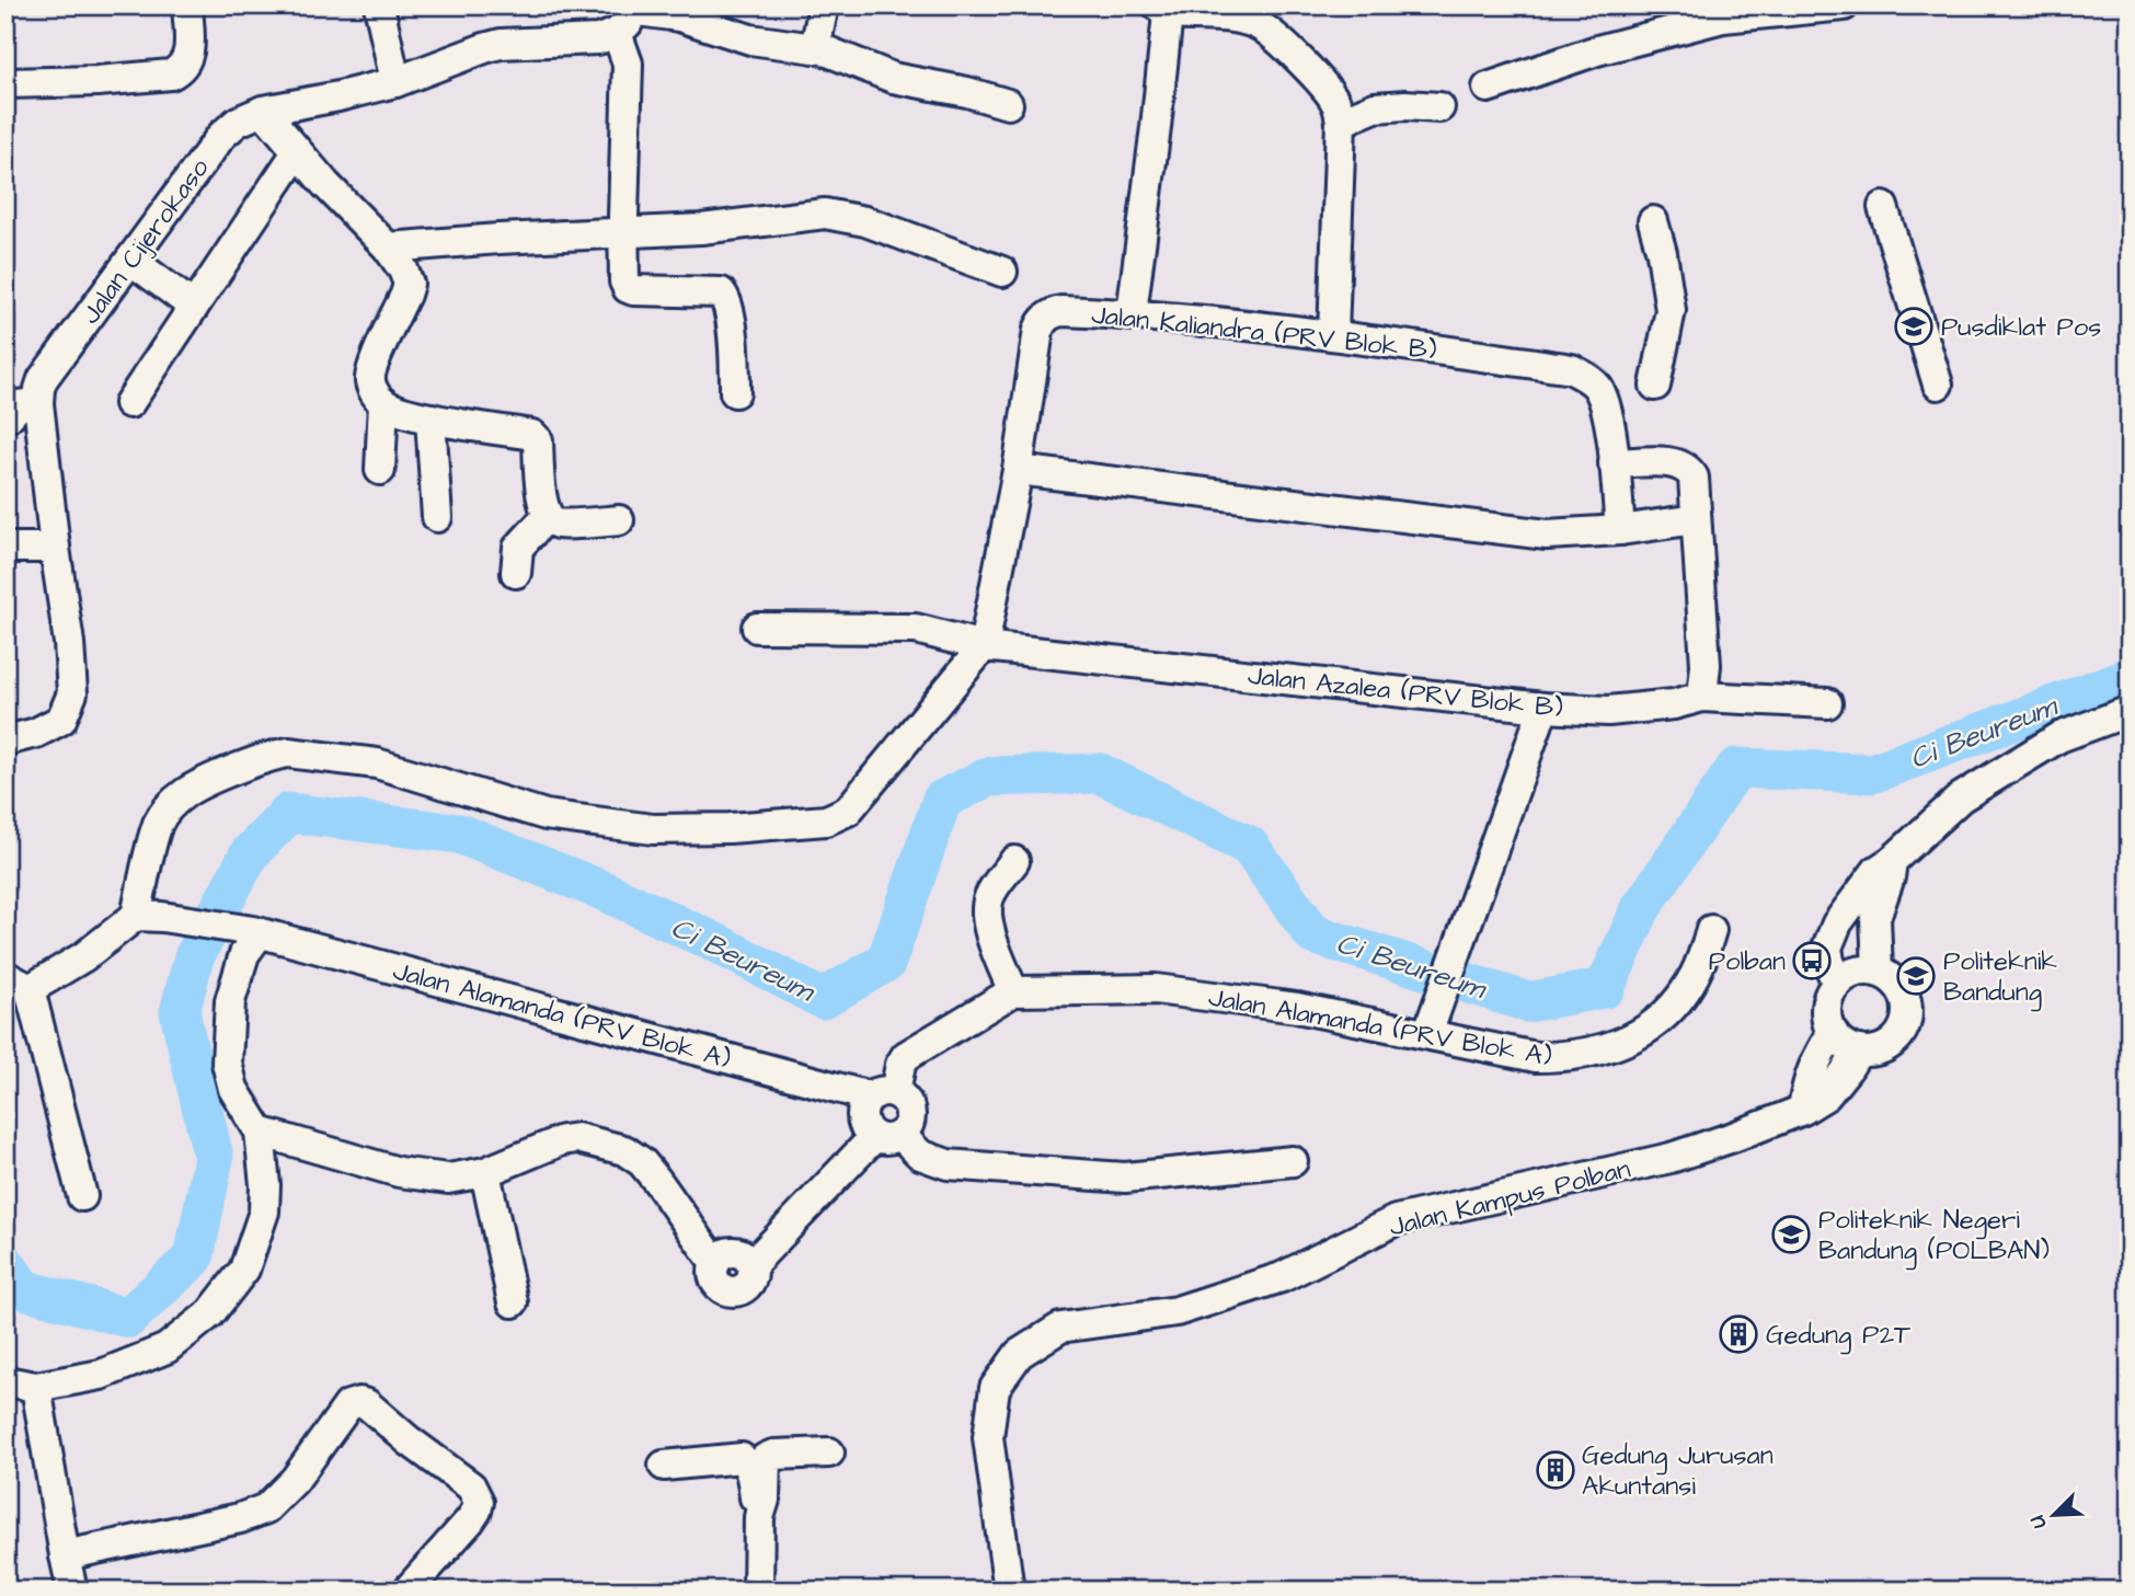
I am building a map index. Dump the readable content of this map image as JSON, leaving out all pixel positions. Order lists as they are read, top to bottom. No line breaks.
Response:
{"streets":{"street":["Jalan Cijerokaso","Jalan Kaliandra (PRV Blok B)","Jalan Azalea (PRV Blok B)","Jalan Alamanda (PRV Blok A)","Jalan Kampus Polban"]},"crossings":[["Jalan Kaliandra (PRV Blok B)","Jalan Azalea (PRV Blok B)"]],"water":["Ci Beureum"],"places":{"school or university":["Pusdiklat Pos","Politeknik Bandung","Politeknik Negeri Bandung (POLBAN)"],"bus stop":["Polban"],"building":["Gedung P2T","Gedung Jurusan Akuntansi"]},"north":"bottom left"}
